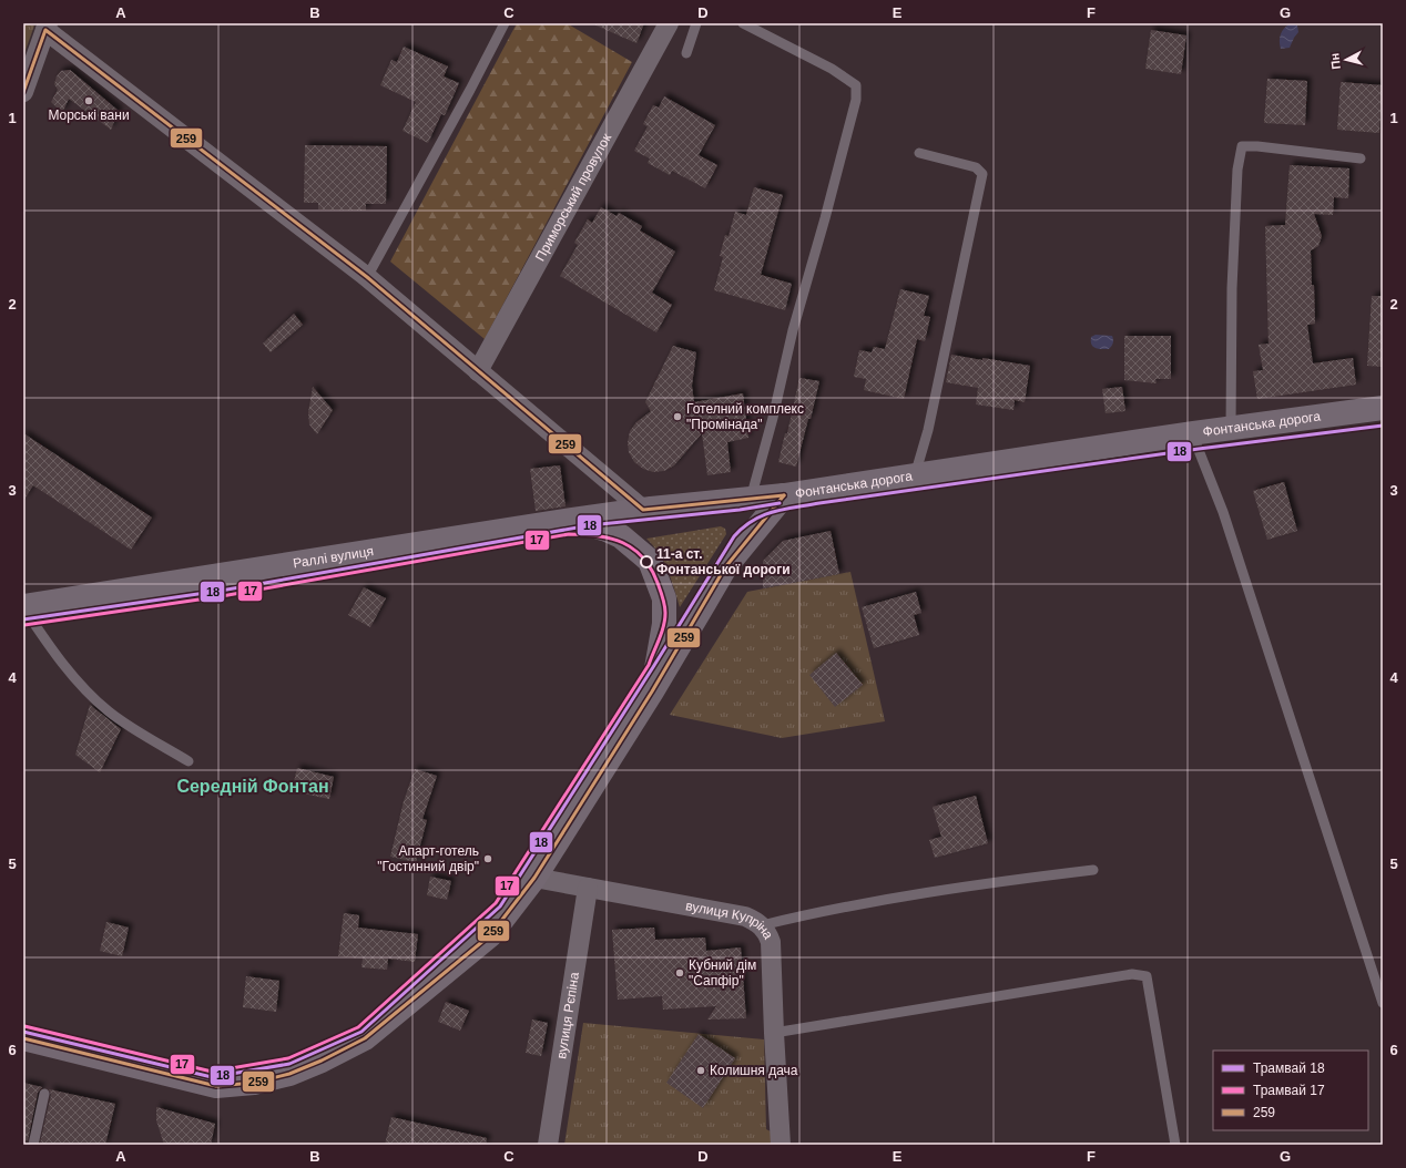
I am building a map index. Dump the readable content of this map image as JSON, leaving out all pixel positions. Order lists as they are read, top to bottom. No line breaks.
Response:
{"streets":{"main road":["Фонтанська дорога","Раллі вулиця"],"street":["Приморський провулок","вулиця Купріна","вулиця Рєпіна"]},"crossings":[["Фонтанська дорога","Раллі вулиця"],["Фонтанська дорога","вулиця Купріна"],["вулиця Купріна","вулиця Рєпіна"]],"districts":["Середній Фонтан"],"places":["Морські вани","Готелний комплекс \"Промінада\"","11-а ст. Фонтанської дороги","Апарт-готель \"Гостинний двір\"","Кубний дім \"Сапфір\"","Колишня дача"],"lines":["transit line 259","tram line 18","tram line 17"],"legend":["Трамвай 18","Трамвай 17","259"],"north":"left","grid":{"columns":["A","B","C","D","E","F","G"],"rows":["1","2","3","4","5","6"]}}
